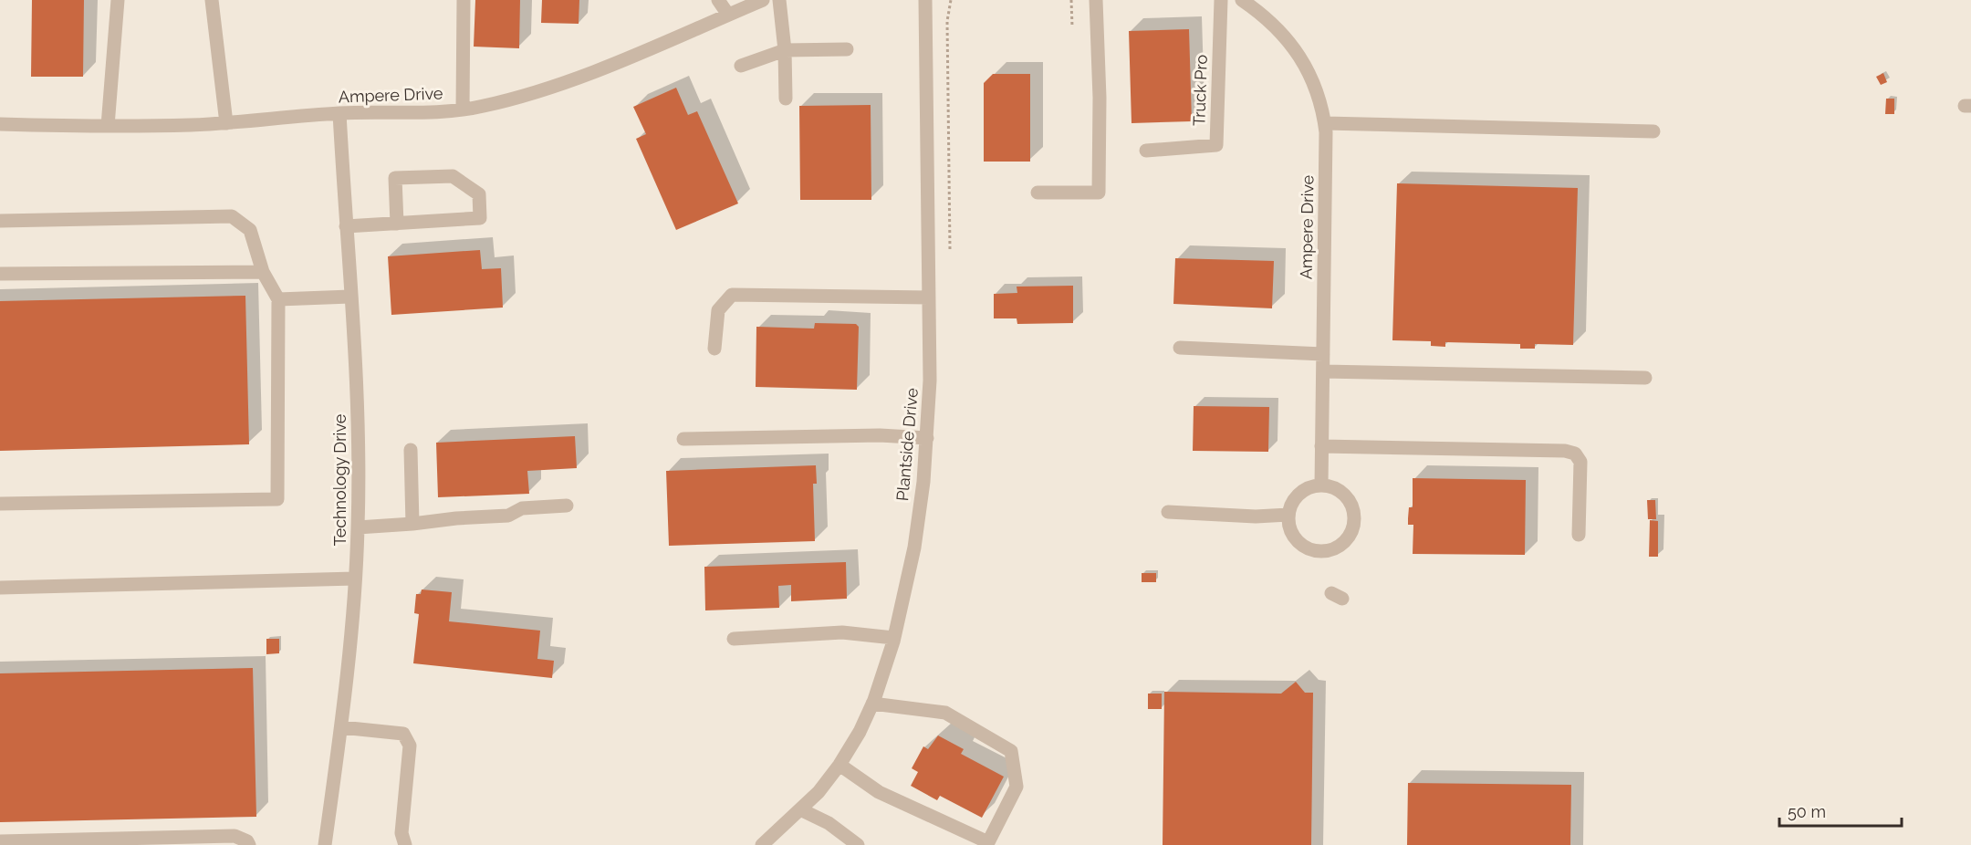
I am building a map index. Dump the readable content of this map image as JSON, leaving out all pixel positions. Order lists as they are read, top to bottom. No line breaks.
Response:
{"streets":{"street":["Truck Pro","Ampere Drive","Plantside Drive","Technology Drive"]},"crossings":[["Ampere Drive","Technology Drive"]],"scale_bar":"50 m"}
